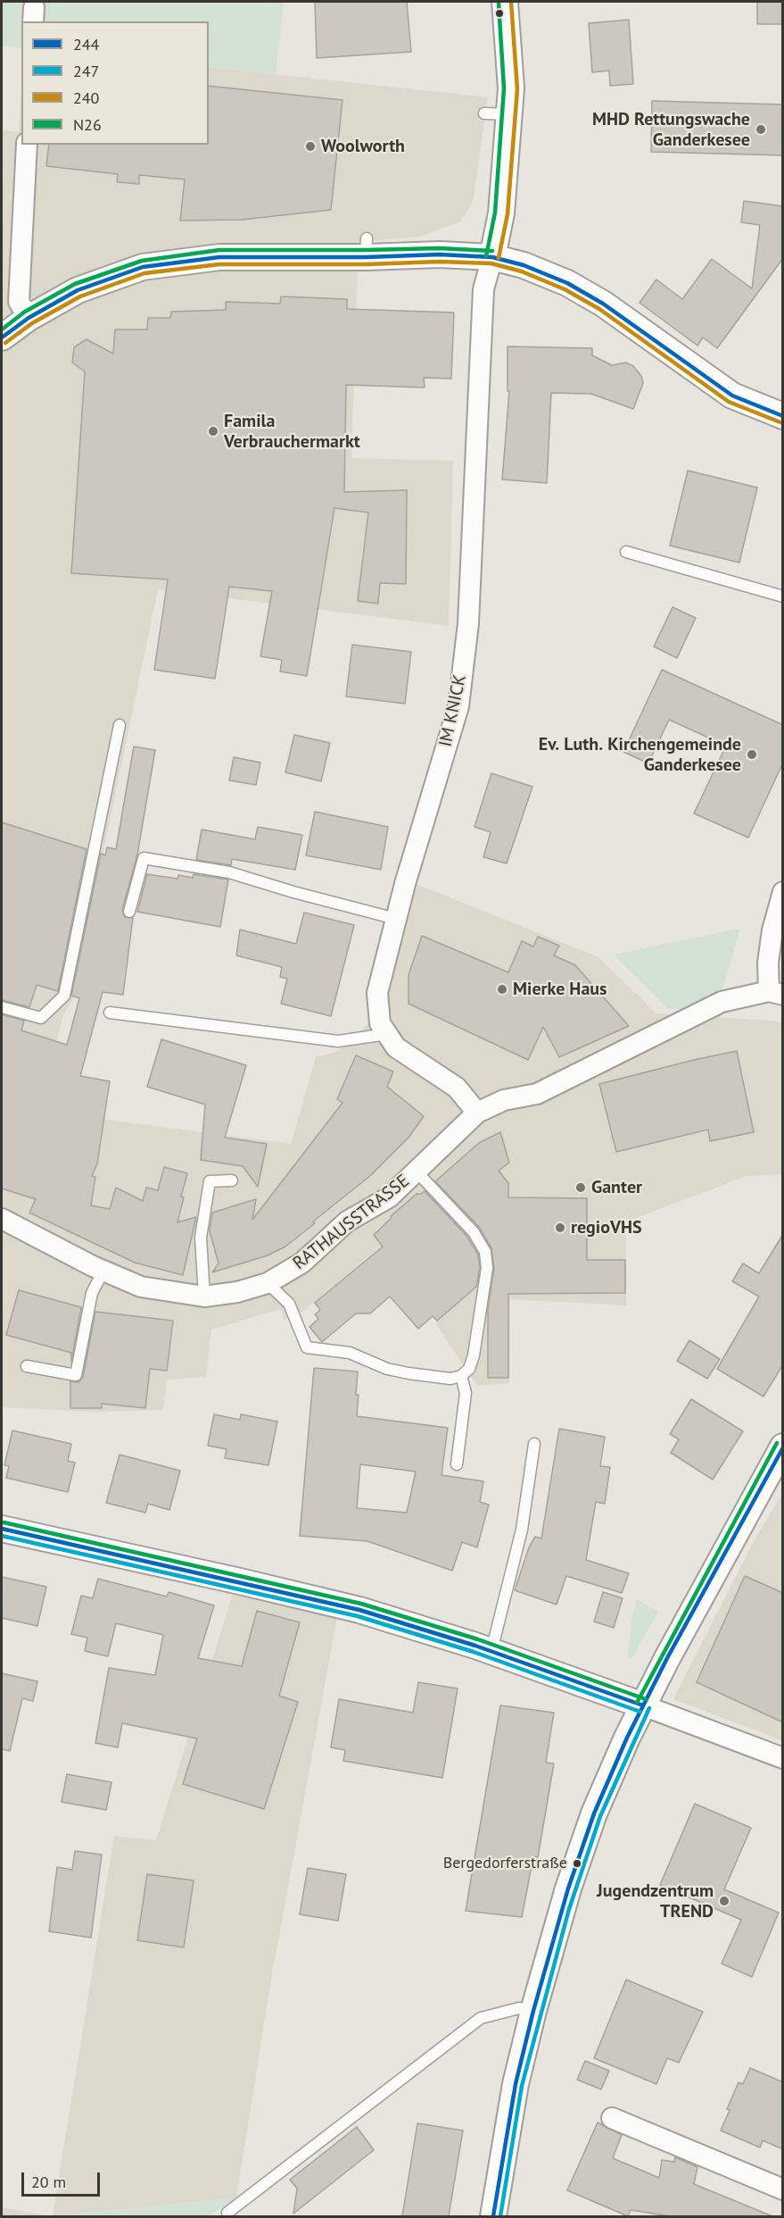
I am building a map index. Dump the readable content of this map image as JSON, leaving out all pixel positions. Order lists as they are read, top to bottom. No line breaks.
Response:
{"streets":{"street":["IM KNICK","RATHAUSSTRASSE"]},"crossings":[["IM KNICK","RATHAUSSTRASSE"]],"places":["MHD Rettungswache Ganderkesee","Woolworth","Famila Verbrauchermarkt","Ev. Luth. Kirchengemeinde Ganderkesee","Mierke Haus","Ganter","regioVHS","Bergedorferstraße","Jugendzentrum TREND"],"lines":["transit line 240","transit line N26","transit line 244","transit line 247"],"legend":["244","247","240","N26"],"scale_bar":"20 m"}
